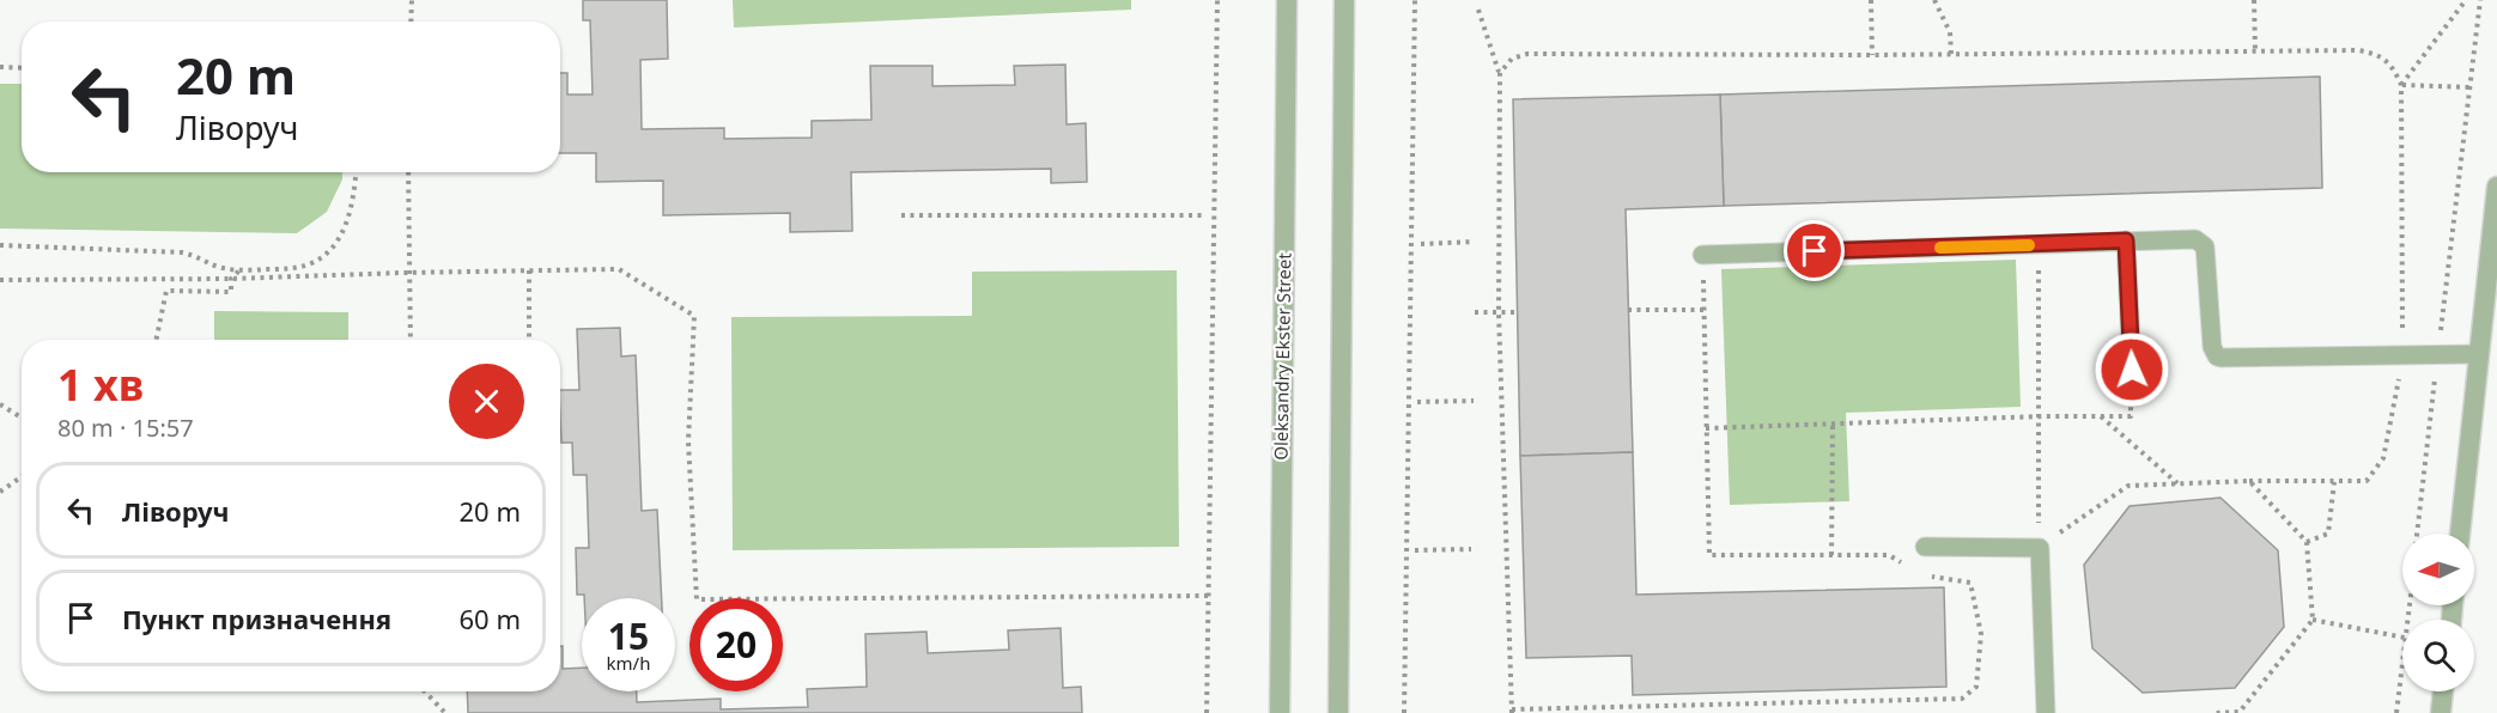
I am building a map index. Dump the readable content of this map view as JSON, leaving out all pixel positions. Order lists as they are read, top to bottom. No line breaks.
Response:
{"streets":{"street":["Oleksandry Ekster Street"]},"north":"left","page":{"turn":["20 m","Ліворуч"],"heading":["1 хв","80 m · 15:57"],"list":[{"name":"Ліворуч","value":"20 m"},{"name":"Пункт призначення","value":"60 m"}],"speed":"15 km/h","limit":"20"}}
